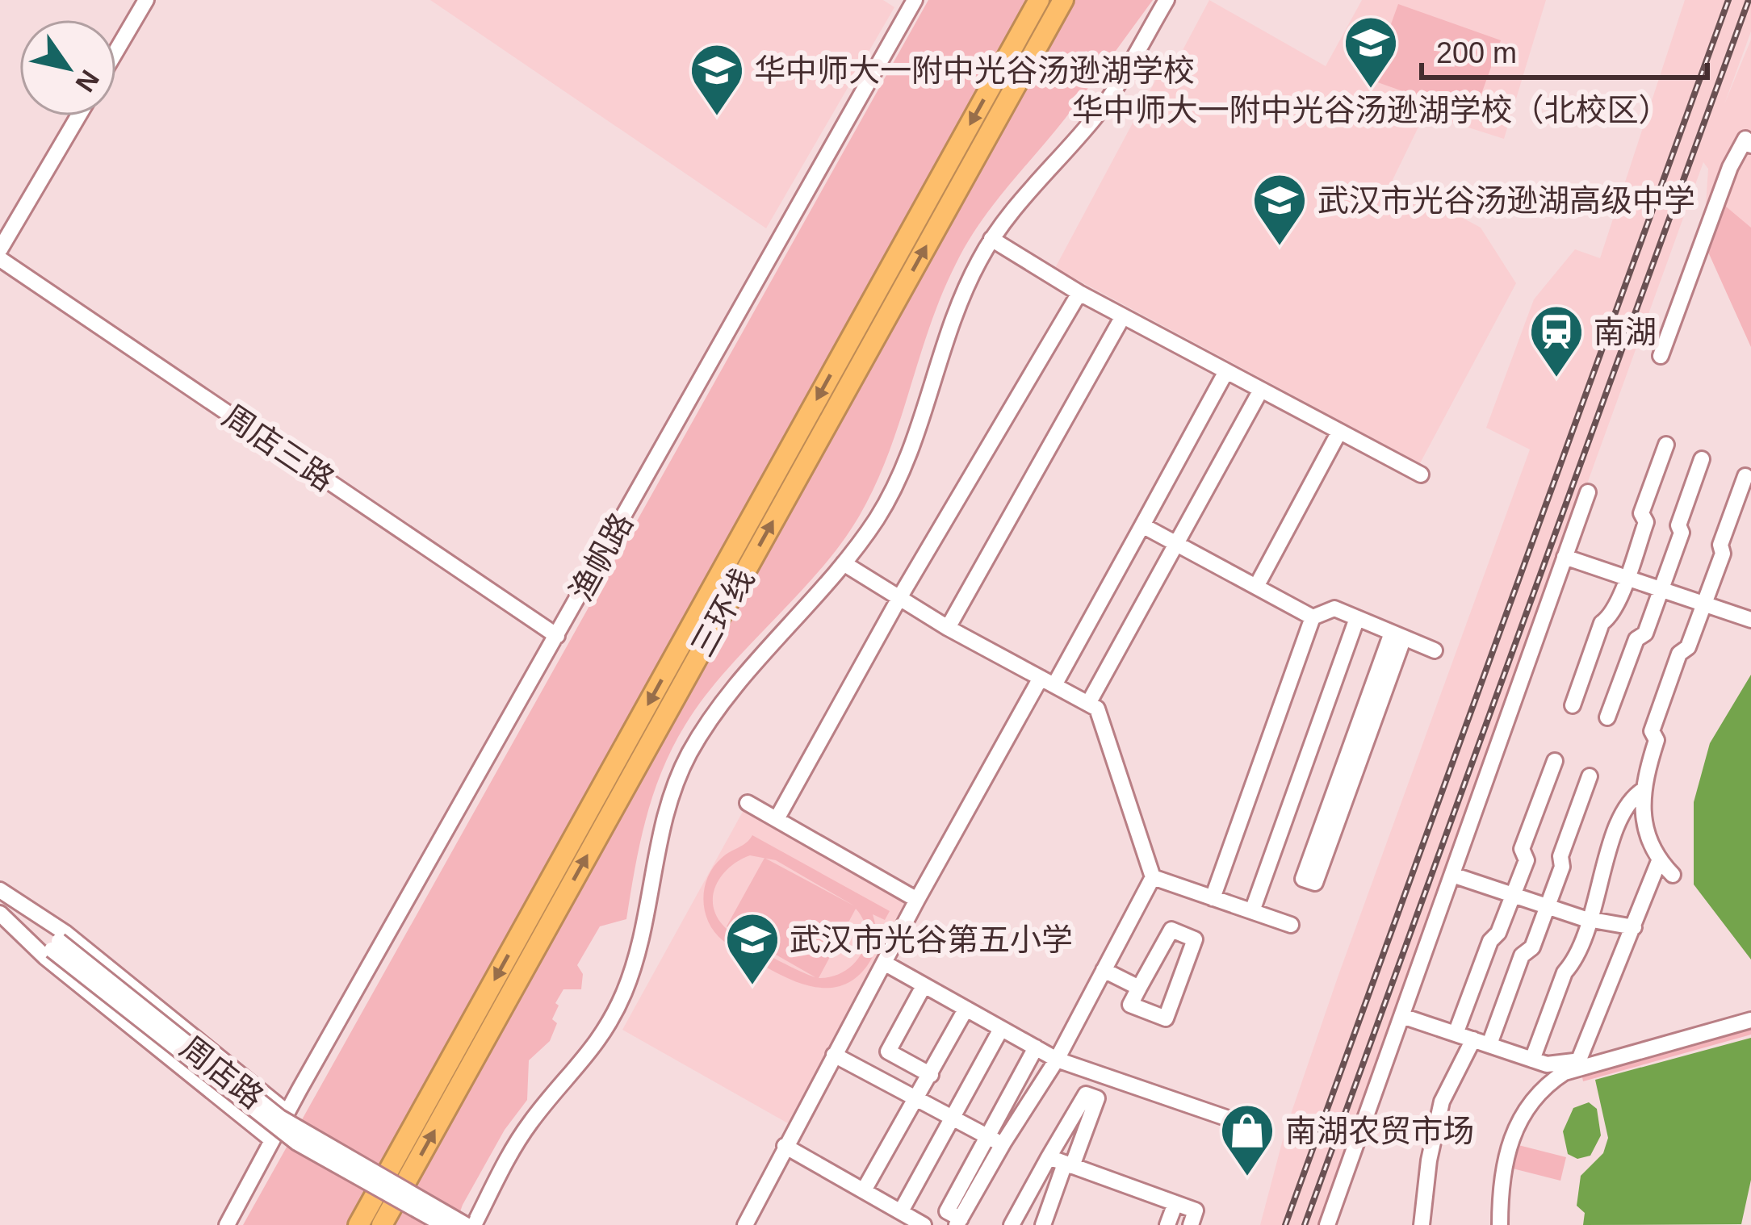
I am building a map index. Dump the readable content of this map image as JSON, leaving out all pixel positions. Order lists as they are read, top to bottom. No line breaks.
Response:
{"streets":{"highway":["三环线"],"street":["周店三路","渔帆路","周店路"]},"crossings":[["周店三路","渔帆路"]],"places":{"school or university":["华中师大一附中光谷汤逊湖学校（北校区）","华中师大一附中光谷汤逊湖学校","武汉市光谷汤逊湖高级中学","武汉市光谷第五小学"],"station":["南湖"],"shop":["南湖农贸市场"]},"scale_bar":"200 m","north":"bottom right"}
